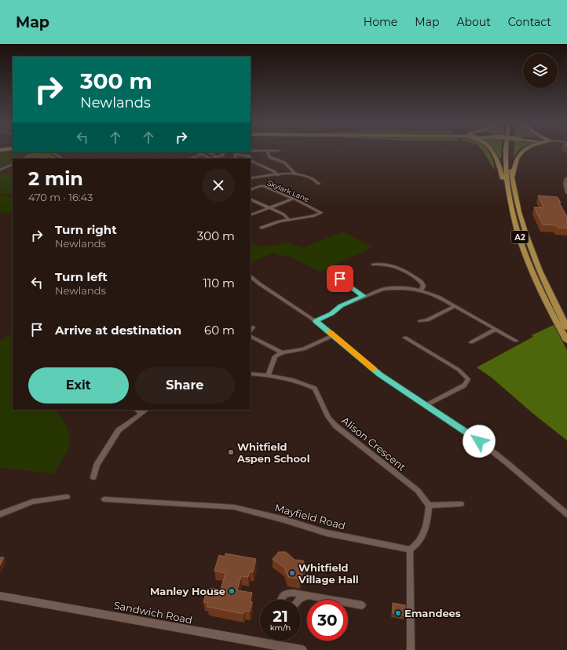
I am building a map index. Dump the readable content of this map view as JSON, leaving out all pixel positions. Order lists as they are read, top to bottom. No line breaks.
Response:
{"streets":{"highway":["A2"],"street":["Skylark Lane","Alison Crescent","Mayfield Road","Sandwich Road"]},"places":["Whitfield Aspen School","Whitfield Village Hall","Manley House","Emandees"],"page":{"header":"Map","nav":["Home","Map","About","Contact"],"turn":["300 m","Newlands"],"heading":["2 min","470 m · 16:43"],"list":[{"name":"Turn right","note":"Newlands","value":"300 m"},{"name":"Turn left","note":"Newlands","value":"110 m"},{"name":"Arrive at destination","value":"60 m"}],"buttons":["Exit","Share"],"speed":"21 km/h","limit":"30"}}
